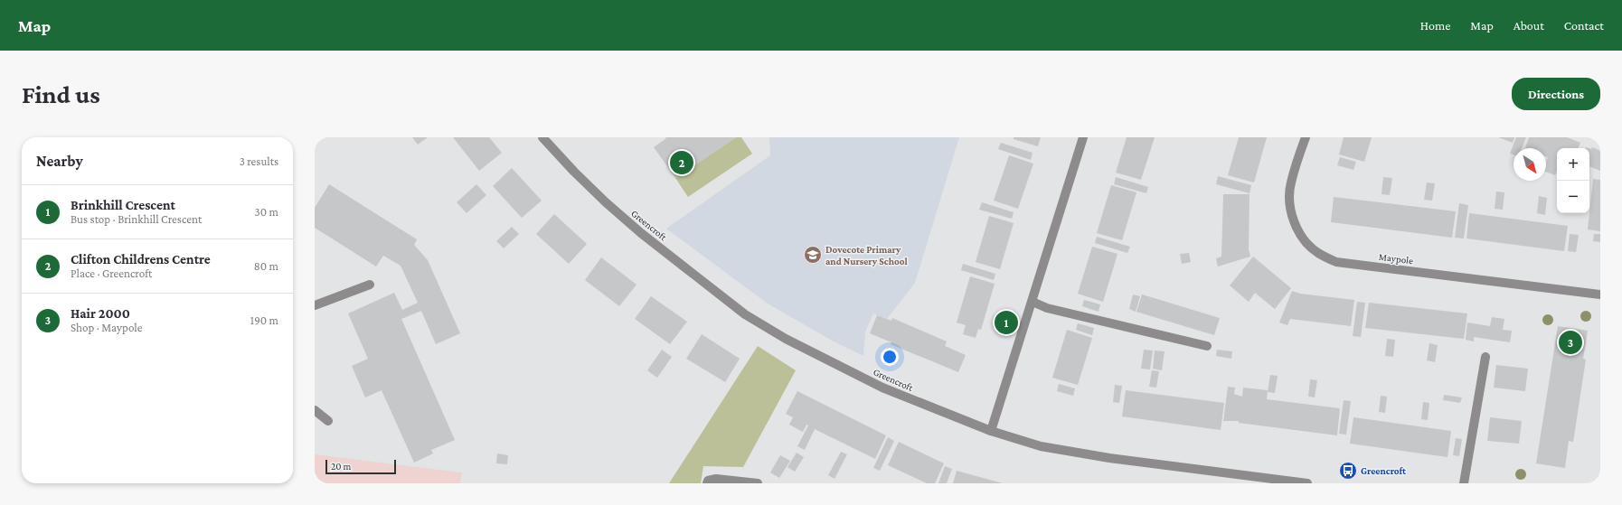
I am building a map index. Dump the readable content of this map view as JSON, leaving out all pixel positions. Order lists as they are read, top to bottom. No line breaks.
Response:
{"streets":{"street":["Greencroft","Maypole"]},"places":{"school or university":["Dovecote Primary and Nursery School"],"bus stop":["Greencroft"]},"scale_bar":"20 m","north":"bottom right","page":{"header":"Map","nav":["Home","Map","About","Contact"],"buttons":"Directions","title":"Find us","heading":["Nearby","3 results"],"map_buttons":["+","−"],"pins":["2","1","3"],"list":[{"mark":"1","name":"Brinkhill Crescent","note":"Bus stop · Brinkhill Crescent","value":"30 m"},{"mark":"2","name":"Clifton Childrens Centre","note":"Place · Greencroft","value":"80 m"},{"mark":"3","name":"Hair 2000","note":"Shop · Maypole","value":"190 m"}],"scale":"20 m"}}
